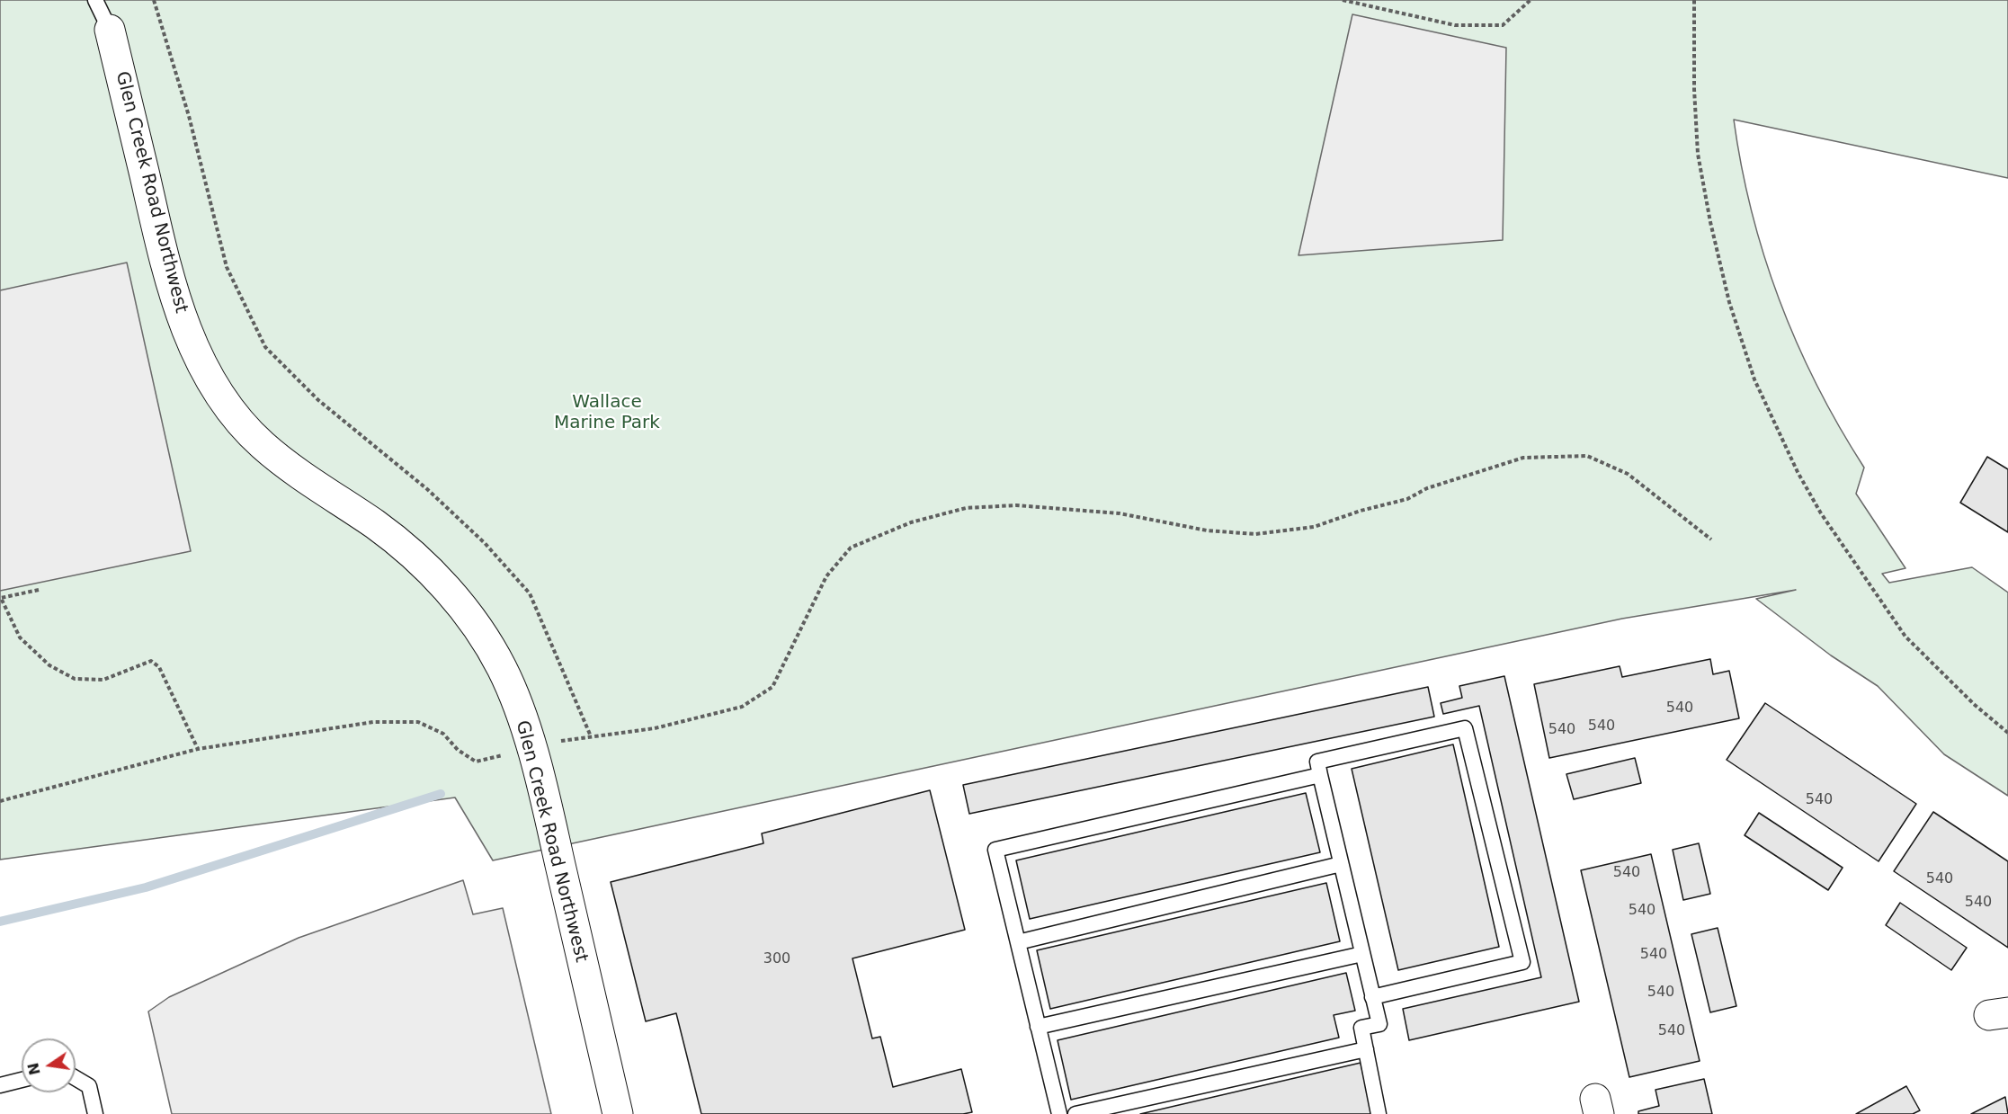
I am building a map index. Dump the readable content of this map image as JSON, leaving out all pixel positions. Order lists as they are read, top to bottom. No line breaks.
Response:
{"streets":{"street":["Glen Creek Road Northwest"]},"parks":["Wallace Marine Park"],"house_numbers":["540","540","540","540","540","540","540","540","540","300","540","540"],"north":"left"}
